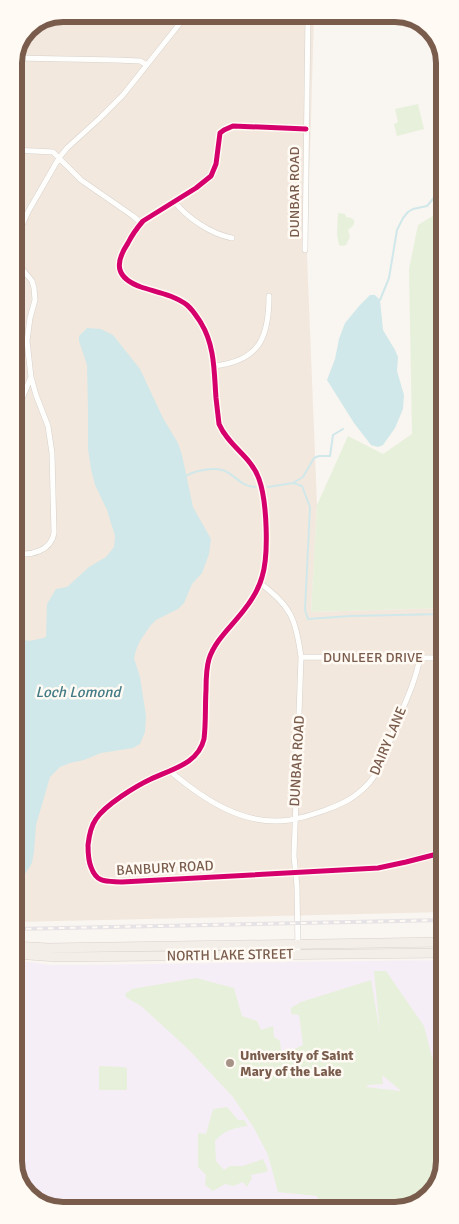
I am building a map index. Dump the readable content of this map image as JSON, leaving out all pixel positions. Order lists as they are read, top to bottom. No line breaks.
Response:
{"streets":{"main road":["NORTH LAKE STREET"],"street":["DUNBAR ROAD","DUNLEER DRIVE","DAIRY LANE","BANBURY ROAD"]},"crossings":[["DUNBAR ROAD","DUNLEER DRIVE"],["DUNBAR ROAD","DAIRY LANE"],["DUNBAR ROAD","BANBURY ROAD"],["DUNBAR ROAD","NORTH LAKE STREET"],["DUNLEER DRIVE","DAIRY LANE"],["DAIRY LANE","BANBURY ROAD"]],"water":["Loch Lomond"],"places":["University of Saint Mary of the Lake"]}
